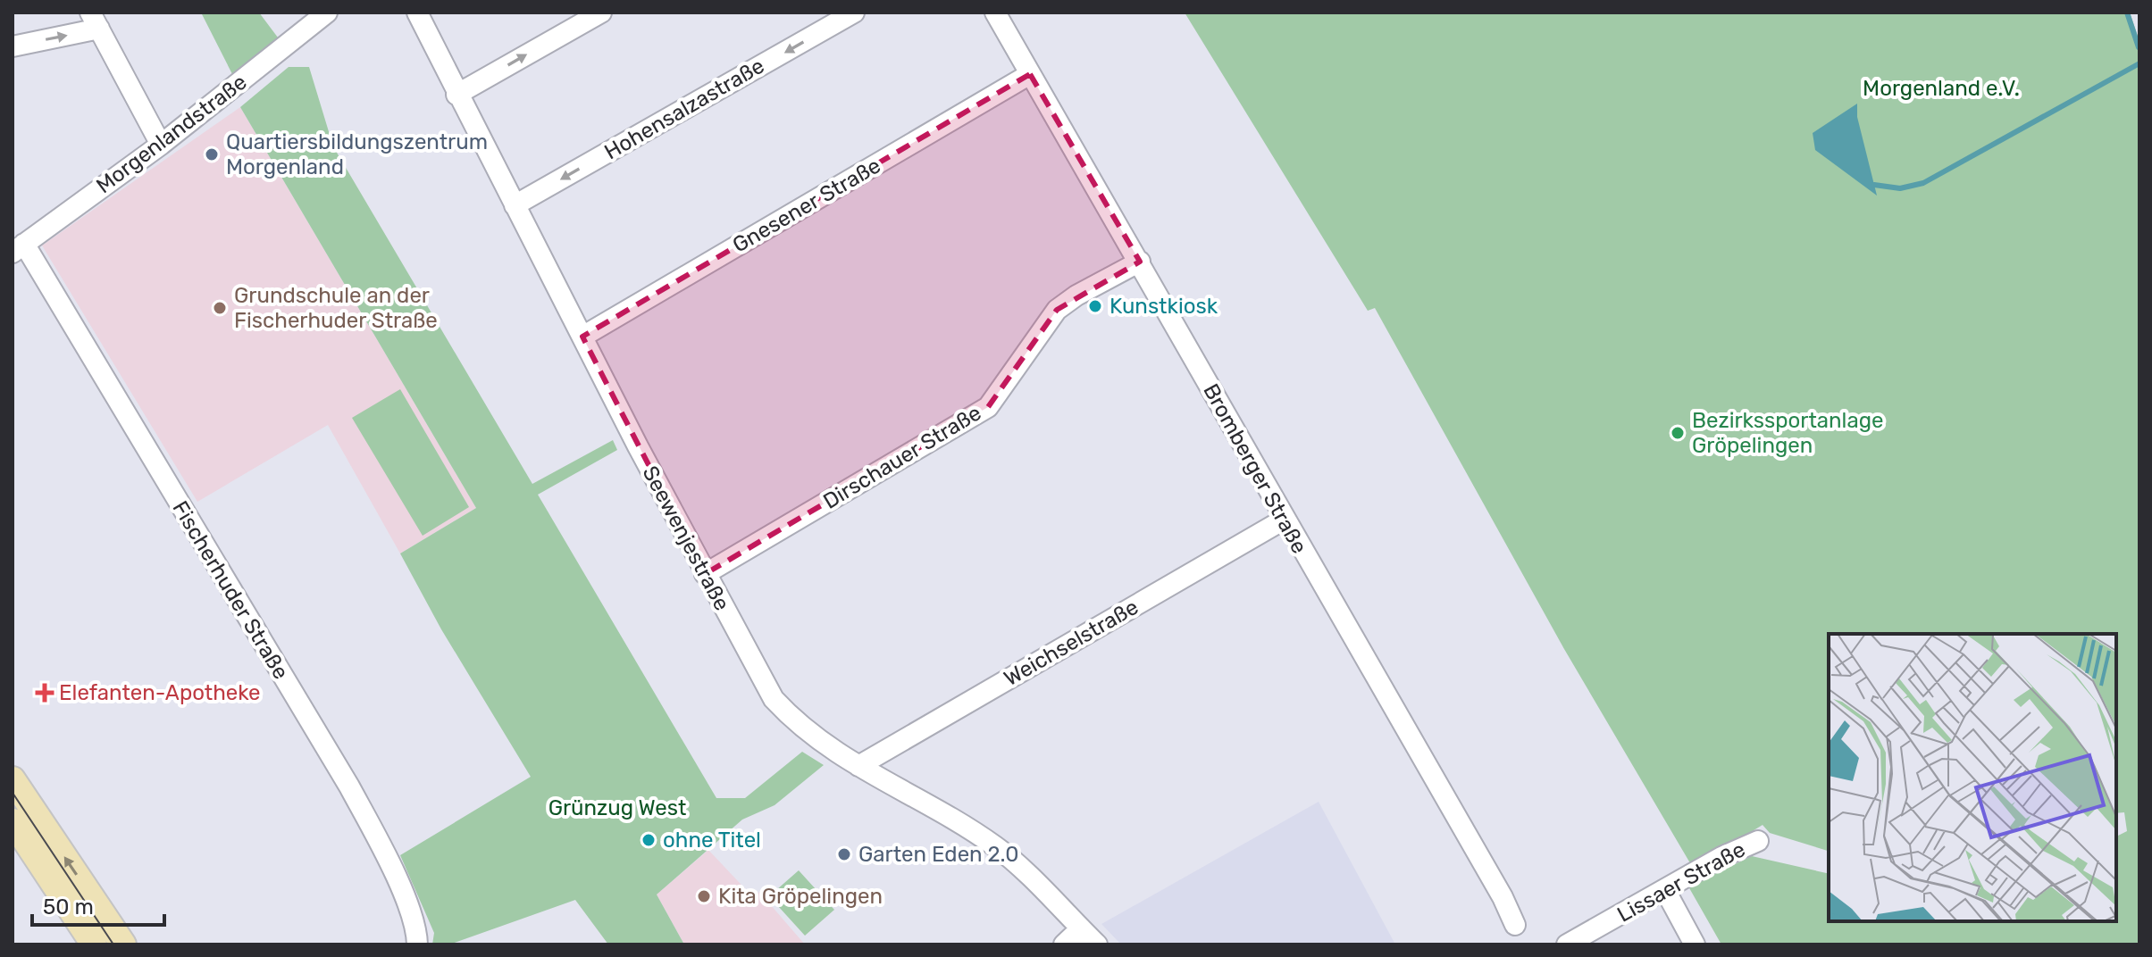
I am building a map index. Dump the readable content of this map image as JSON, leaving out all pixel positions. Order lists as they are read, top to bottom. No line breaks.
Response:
{"streets":{"street":["Hohensalzastraße","Morgenlandstraße","Gnesener Straße","Dirschauer Straße","Bromberger Straße","Seewenjestraße","Fischerhuder Straße","Weichselstraße","Lissaer Straße"]},"crossings":[["Hohensalzastraße","Seewenjestraße"],["Morgenlandstraße","Fischerhuder Straße"],["Gnesener Straße","Bromberger Straße"],["Gnesener Straße","Seewenjestraße"],["Dirschauer Straße","Bromberger Straße"],["Dirschauer Straße","Seewenjestraße"],["Bromberger Straße","Weichselstraße"],["Seewenjestraße","Weichselstraße"]],"parks":["Morgenland e.V.","Grünzug West"],"places":{"other":["Quartiersbildungszentrum Morgenland","Kunstkiosk","Grundschule an der Fischerhuder Straße","Bezirkssportanlage Gröpelingen","ohne Titel","Garten Eden 2.0","Kita Gröpelingen"],"health":["Elefanten-Apotheke"]},"scale_bar":"50 m"}
